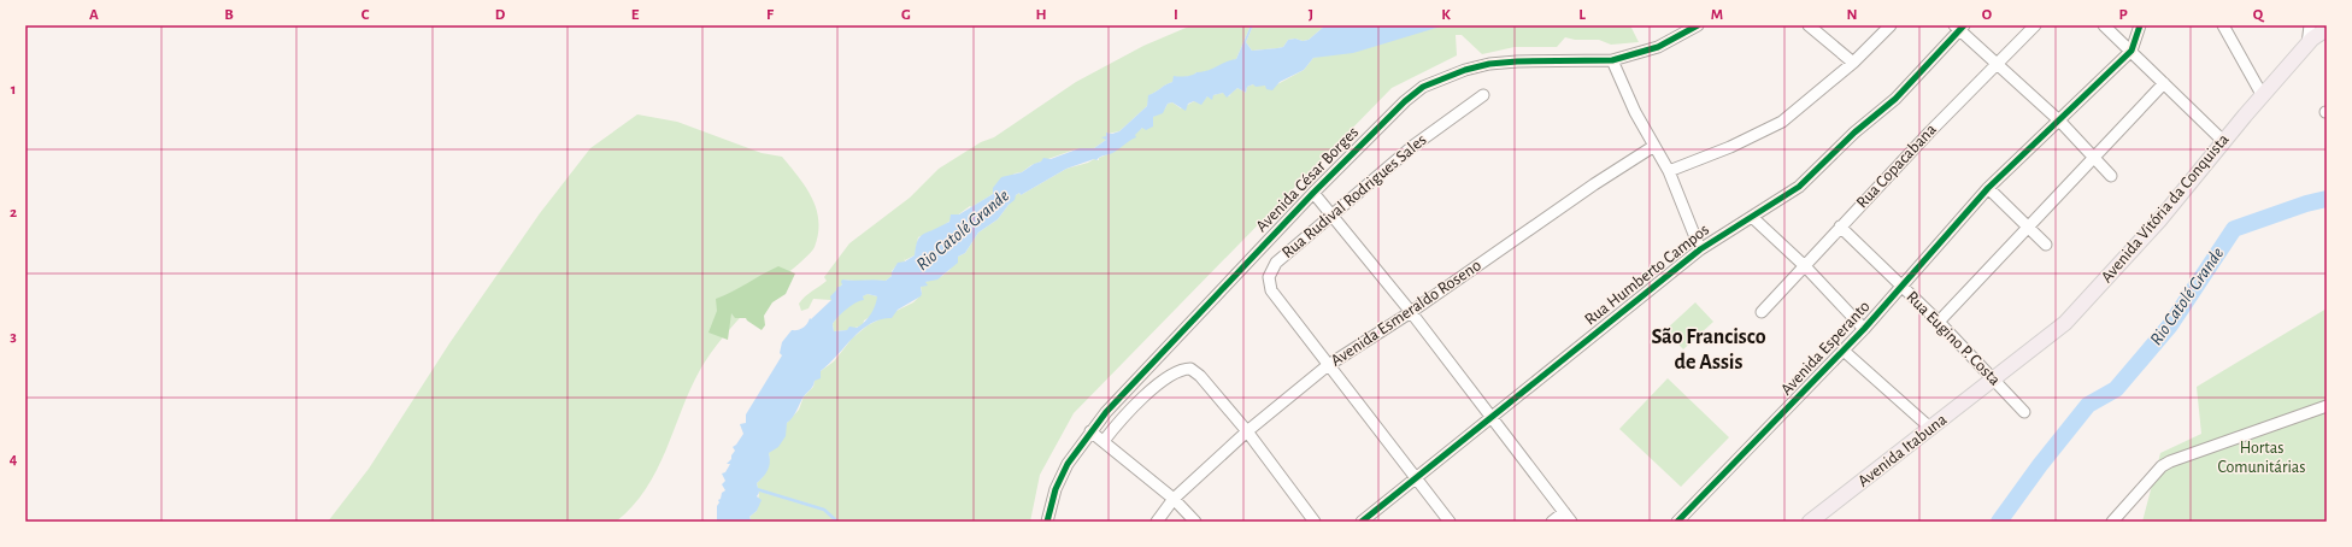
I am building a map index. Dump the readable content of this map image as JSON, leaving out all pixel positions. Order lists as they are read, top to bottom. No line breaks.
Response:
{"streets":{"main road":["Avenida Vitória da Conquista","Avenida Itabuna"],"street":["Rua Copacabana","Avenida César Borges","Rua Rudival Rodrigues Sales","Rua Humberto Campos","Avenida Esmeraldo Roseno","Rua Eugino P. Costa","Avenida Esperanto"]},"crossings":[["Rua Copacabana","Rua Eugino P. Costa"],["Rua Rudival Rodrigues Sales","Rua Humberto Campos"],["Rua Rudival Rodrigues Sales","Avenida Esmeraldo Roseno"],["Avenida Vitória da Conquista","Rua Eugino P. Costa"],["Avenida Vitória da Conquista","Avenida Itabuna"],["Rua Eugino P. Costa","Avenida Esperanto"],["Rua Eugino P. Costa","Avenida Itabuna"]],"districts":["São Francisco de Assis"],"water":["Rio Catolé Grande"],"parks":["Hortas Comunitárias"],"grid":{"columns":["A","B","C","D","E","F","G","H","I","J","K","L","M","N","O","P","Q"],"rows":["1","2","3","4"]}}
